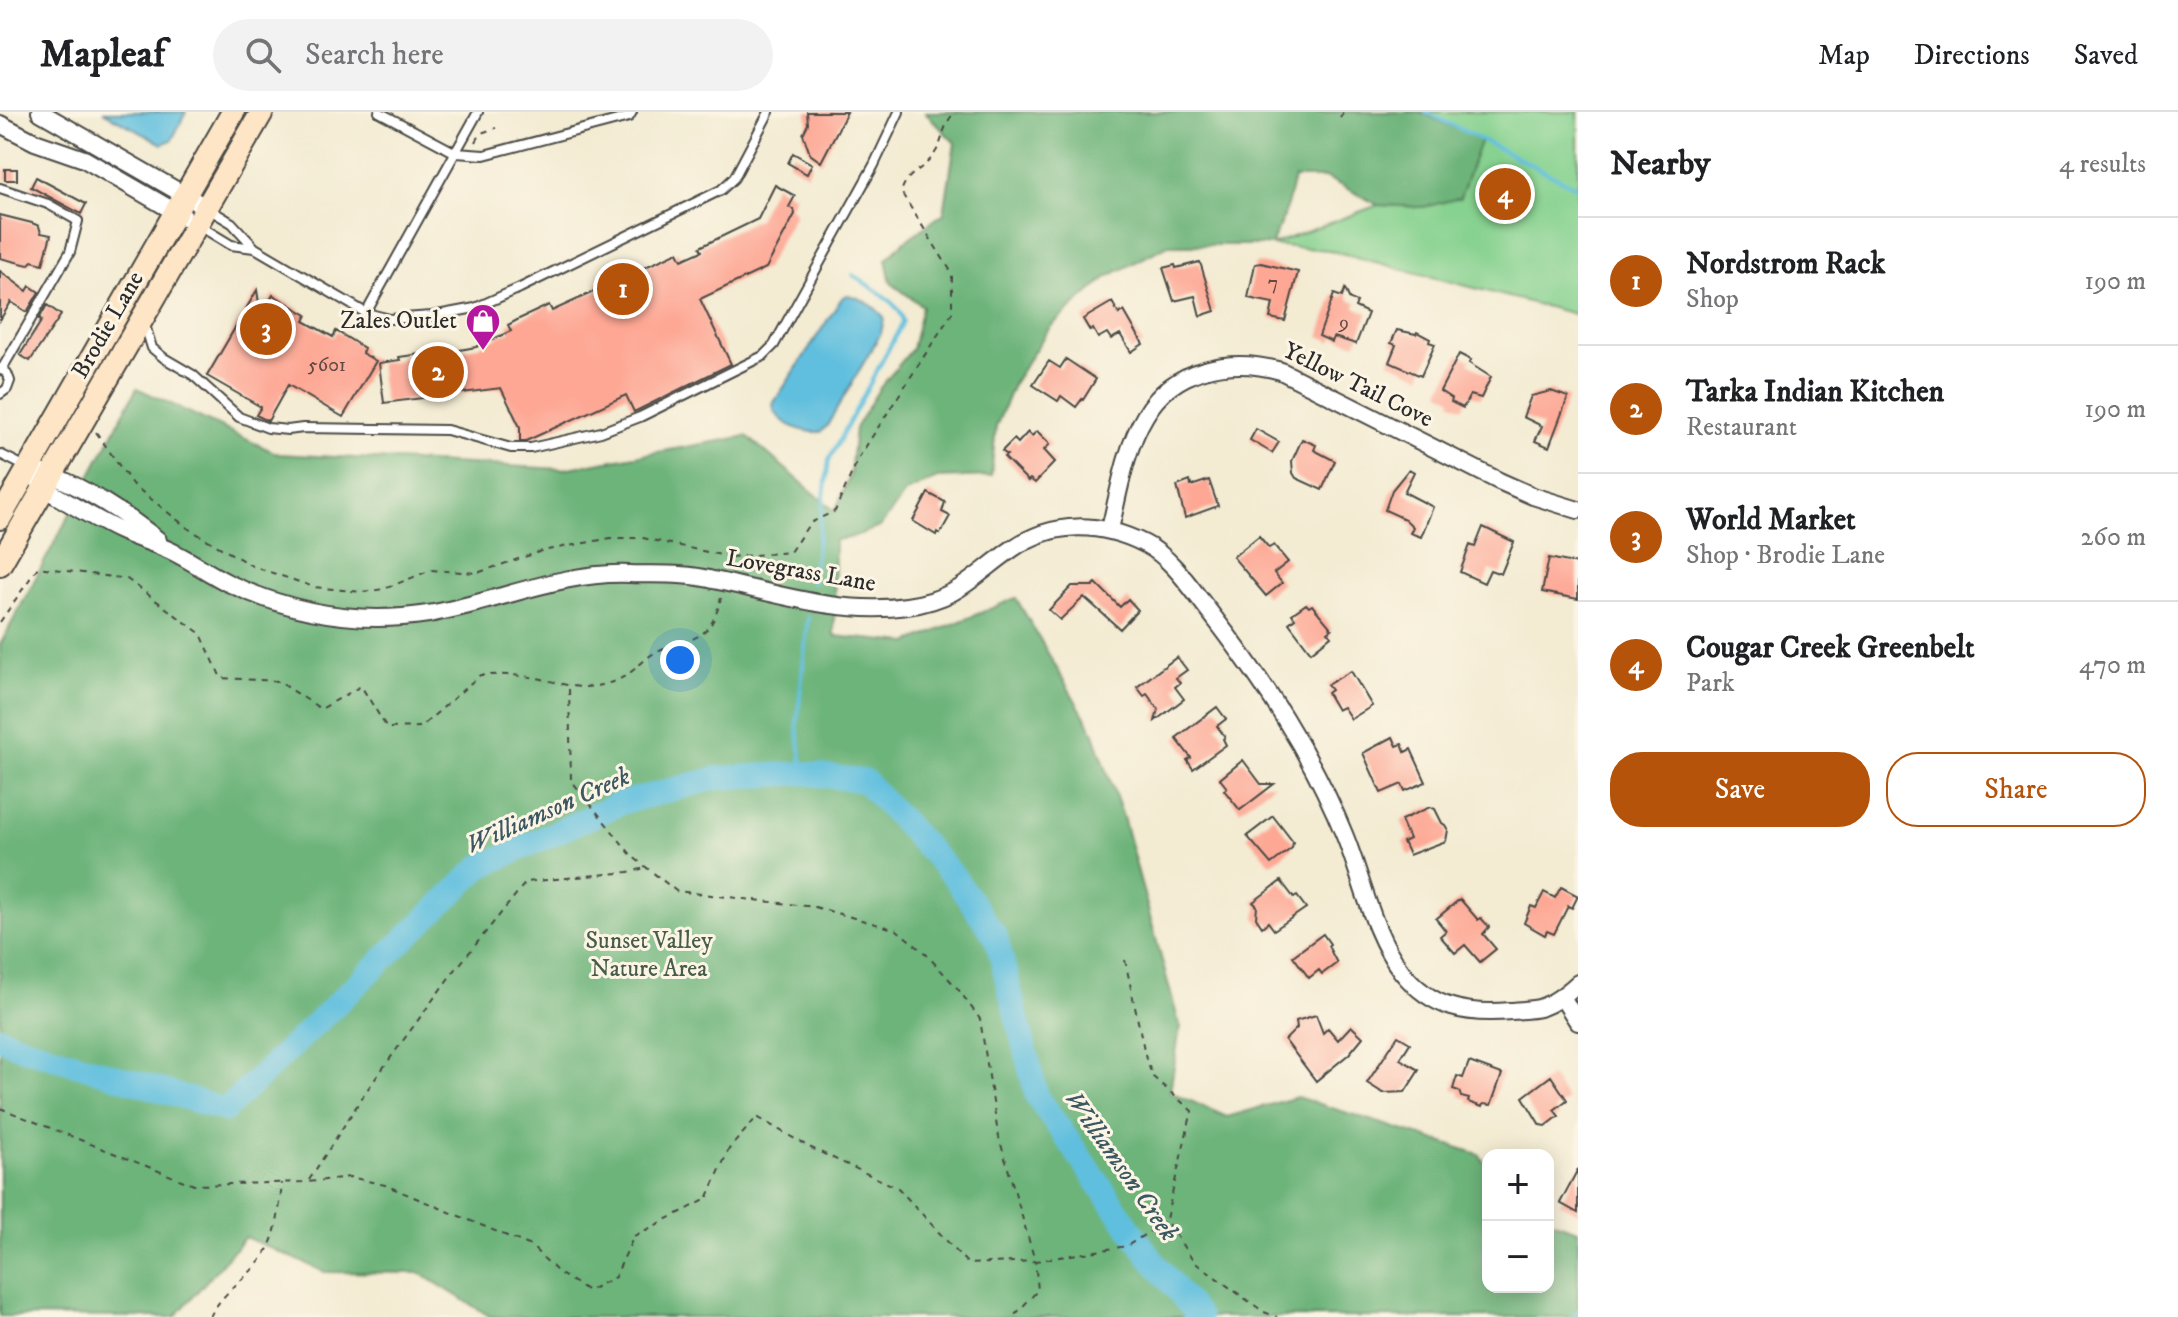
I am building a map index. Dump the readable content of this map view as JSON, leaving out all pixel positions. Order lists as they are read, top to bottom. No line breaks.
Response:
{"streets":{"main road":["Brodie Lane"],"street":["Yellow Tail Cove","Lovegrass Lane"]},"crossings":[["Brodie Lane","Lovegrass Lane"],["Yellow Tail Cove","Lovegrass Lane"]],"water":["Williamson Creek"],"parks":["Sunset Valley Nature Area"],"places":{"shop":["Zales Outlet"]},"house_numbers":["7","9","5601"],"page":{"header":"Mapleaf","search":"Search here","nav":["Map","Directions","Saved"],"heading":["Nearby","4 results"],"pins":["4","1","3","2"],"list":[{"mark":"1","name":"Nordstrom Rack","note":"Shop","value":"190 m"},{"mark":"2","name":"Tarka Indian Kitchen","note":"Restaurant","value":"190 m"},{"mark":"3","name":"World Market","note":"Shop · Brodie Lane","value":"260 m"},{"mark":"4","name":"Cougar Creek Greenbelt","note":"Park","value":"470 m"}],"buttons":["Save","Share"],"map_buttons":["+","−"]}}
